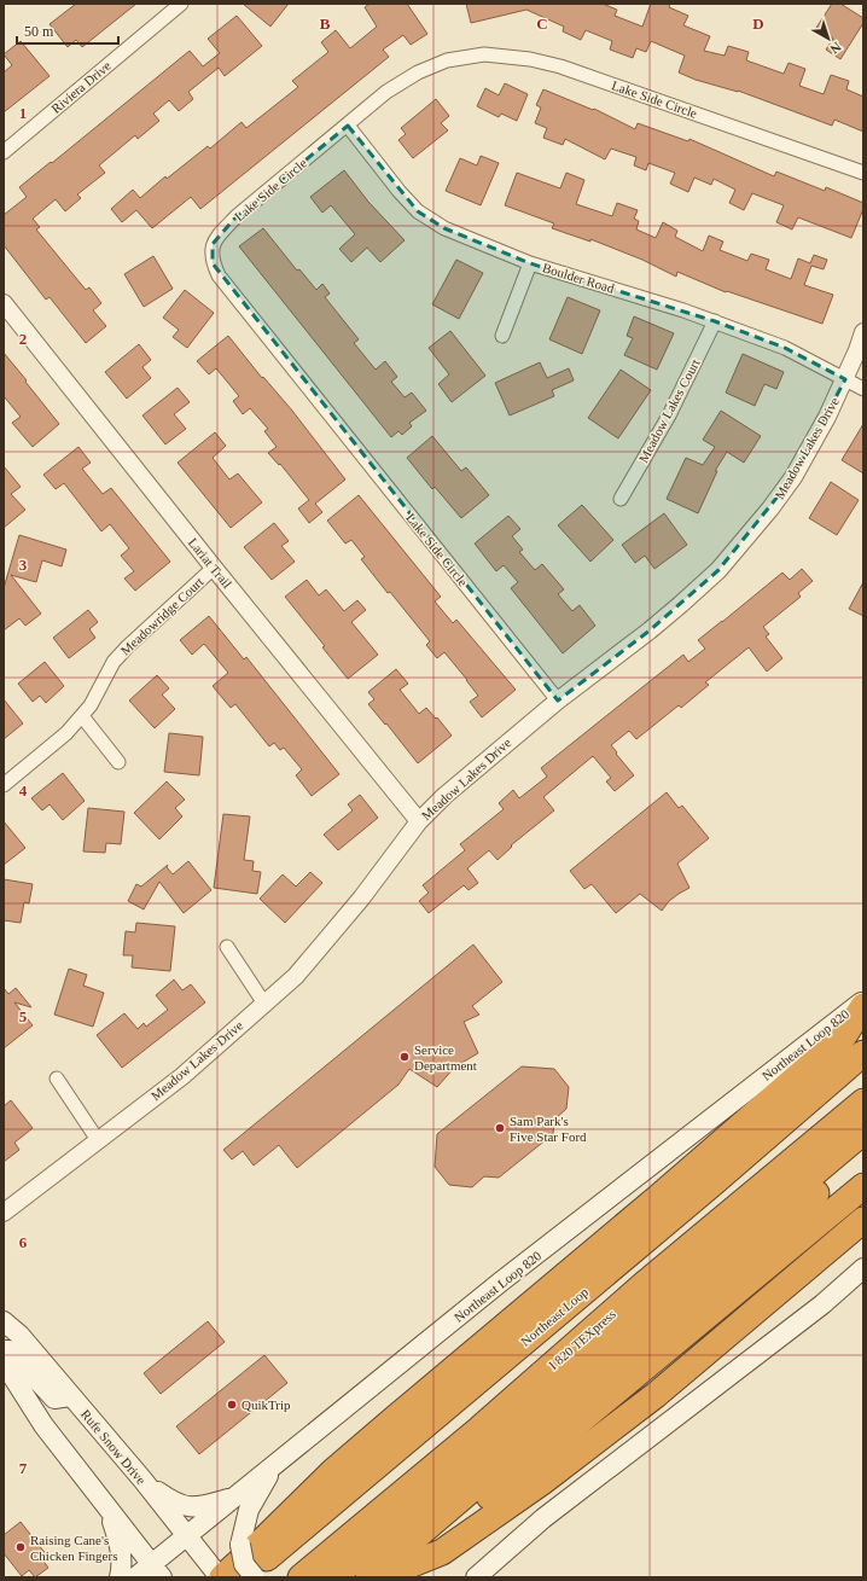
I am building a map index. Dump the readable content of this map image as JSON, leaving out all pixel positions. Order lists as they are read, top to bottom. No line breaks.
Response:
{"streets":{"highway":["Northeast Loop","I 820 TEXpress"],"main road":["Northeast Loop 820","Rufe Snow Drive"],"street":["Riviera Drive","Lake Side Circle","Boulder Road","Meadow Lakes Court","Meadow Lakes Drive","Lariat Trail","Meadowridge Court"]},"crossings":[["Lake Side Circle","Boulder Road"],["Lake Side Circle","Meadow Lakes Drive"],["Boulder Road","Meadow Lakes Court"],["Boulder Road","Meadow Lakes Drive"],["Meadow Lakes Drive","Lariat Trail"],["Lariat Trail","Meadowridge Court"],["Northeast Loop 820","Rufe Snow Drive"]],"places":["Service Department","Sam Park's Five Star Ford","QuikTrip","Raising Cane's Chicken Fingers"],"scale_bar":"50 m","north":"bottom right","grid":{"columns":["B","C","D"],"rows":["1","2","3","4","5","6","7"]}}
